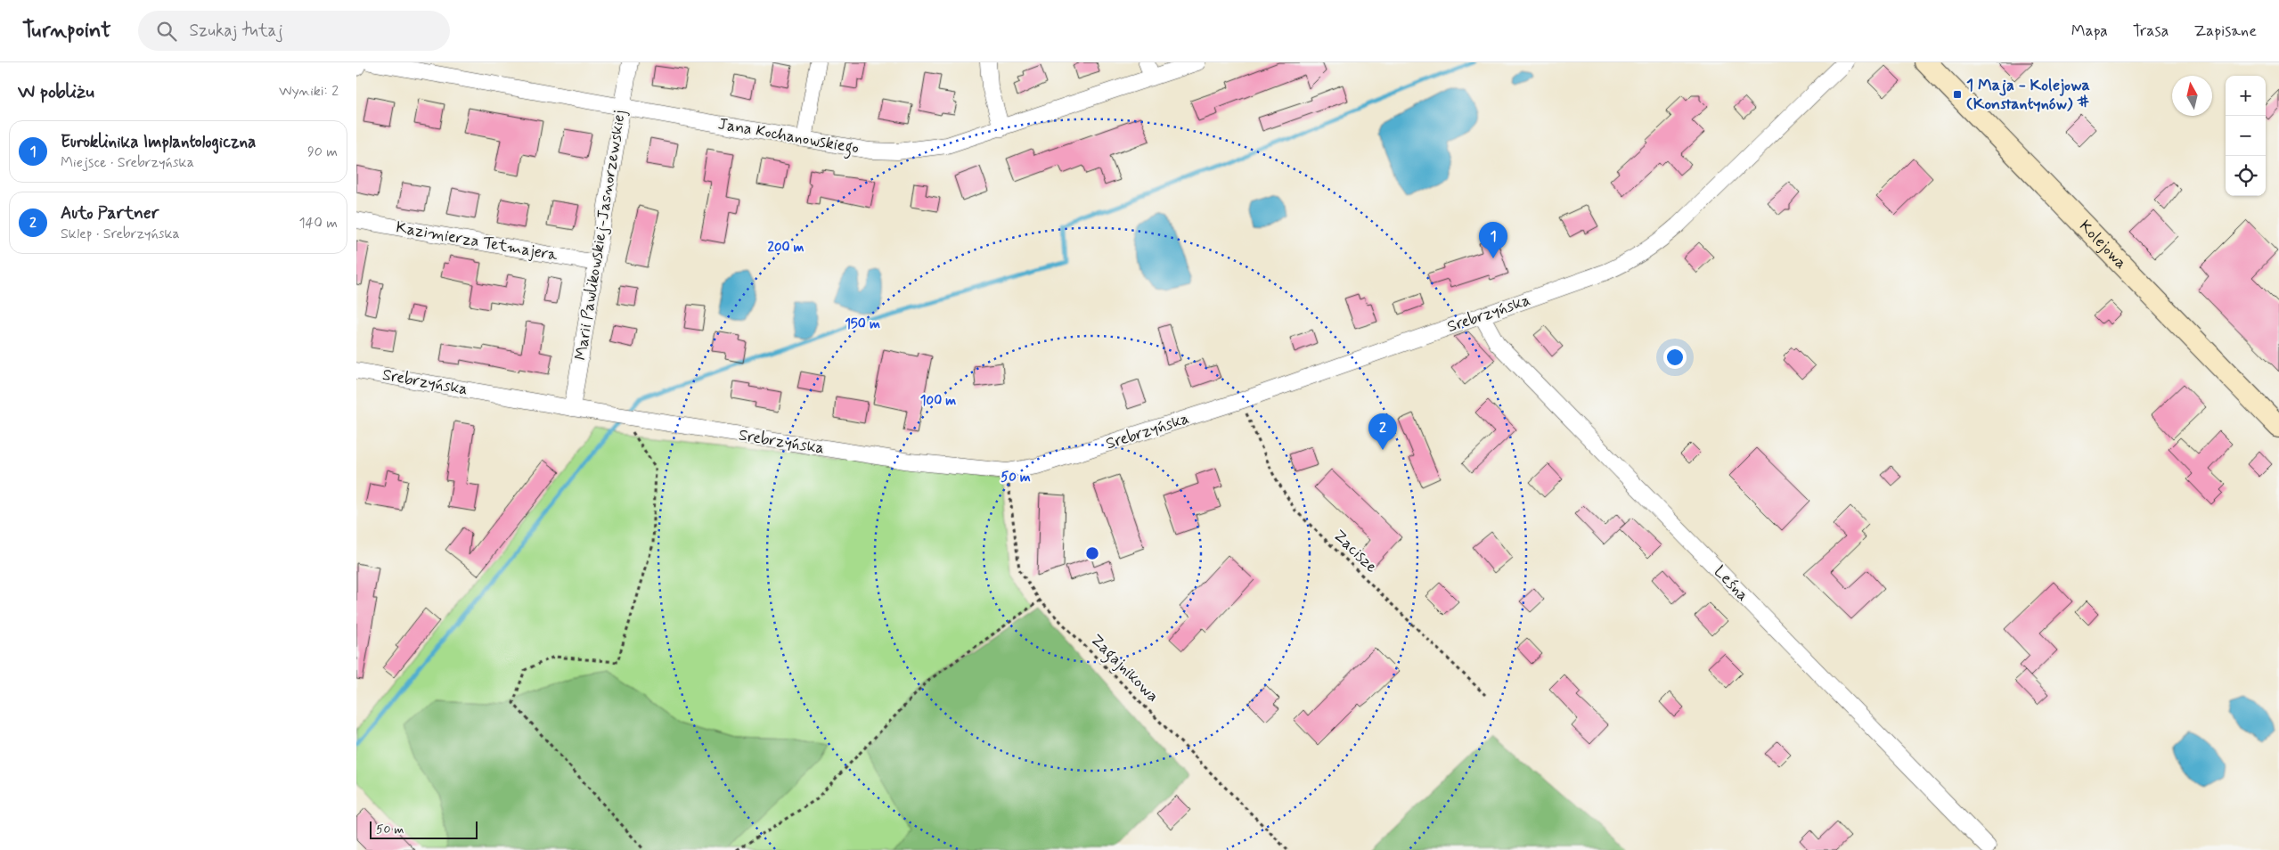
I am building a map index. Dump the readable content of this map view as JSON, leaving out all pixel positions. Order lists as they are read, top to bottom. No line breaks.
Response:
{"streets":{"street":["Jana Kochanowskiego","Marii Pawlikowskiej-Jasnorzewskiej","Kazimierza Tetmajera","Kolejowa","Srebrzyńska","Leśna"],"path":["Zacisze","Zagajnikowa"]},"crossings":[["Jana Kochanowskiego","Marii Pawlikowskiej-Jasnorzewskiej"],["Marii Pawlikowskiej-Jasnorzewskiej","Kazimierza Tetmajera"],["Marii Pawlikowskiej-Jasnorzewskiej","Srebrzyńska"],["Srebrzyńska","Zacisze"],["Srebrzyńska","Leśna"],["Srebrzyńska","Zagajnikowa"]],"places":{"transit":["1 Maja - Kolejowa (Konstantynów) #"]},"scale_bar":"50 m","north":"top","page":{"header":"Turnpoint","search":"Szukaj tutaj","nav":["Mapa","Trasa","Zapisane"],"heading":["W pobliżu","Wyniki: 2"],"map_buttons":["+","−"],"list":[{"mark":"1","name":"Euroklinika Implantologiczna","note":"Miejsce · Srebrzyńska","value":"90 m"},{"mark":"2","name":"Auto Partner","note":"Sklep · Srebrzyńska","value":"140 m"}],"pins":["1","2"],"scale":"50 m"},"rings":["200 m","150 m","100 m","50 m"]}
